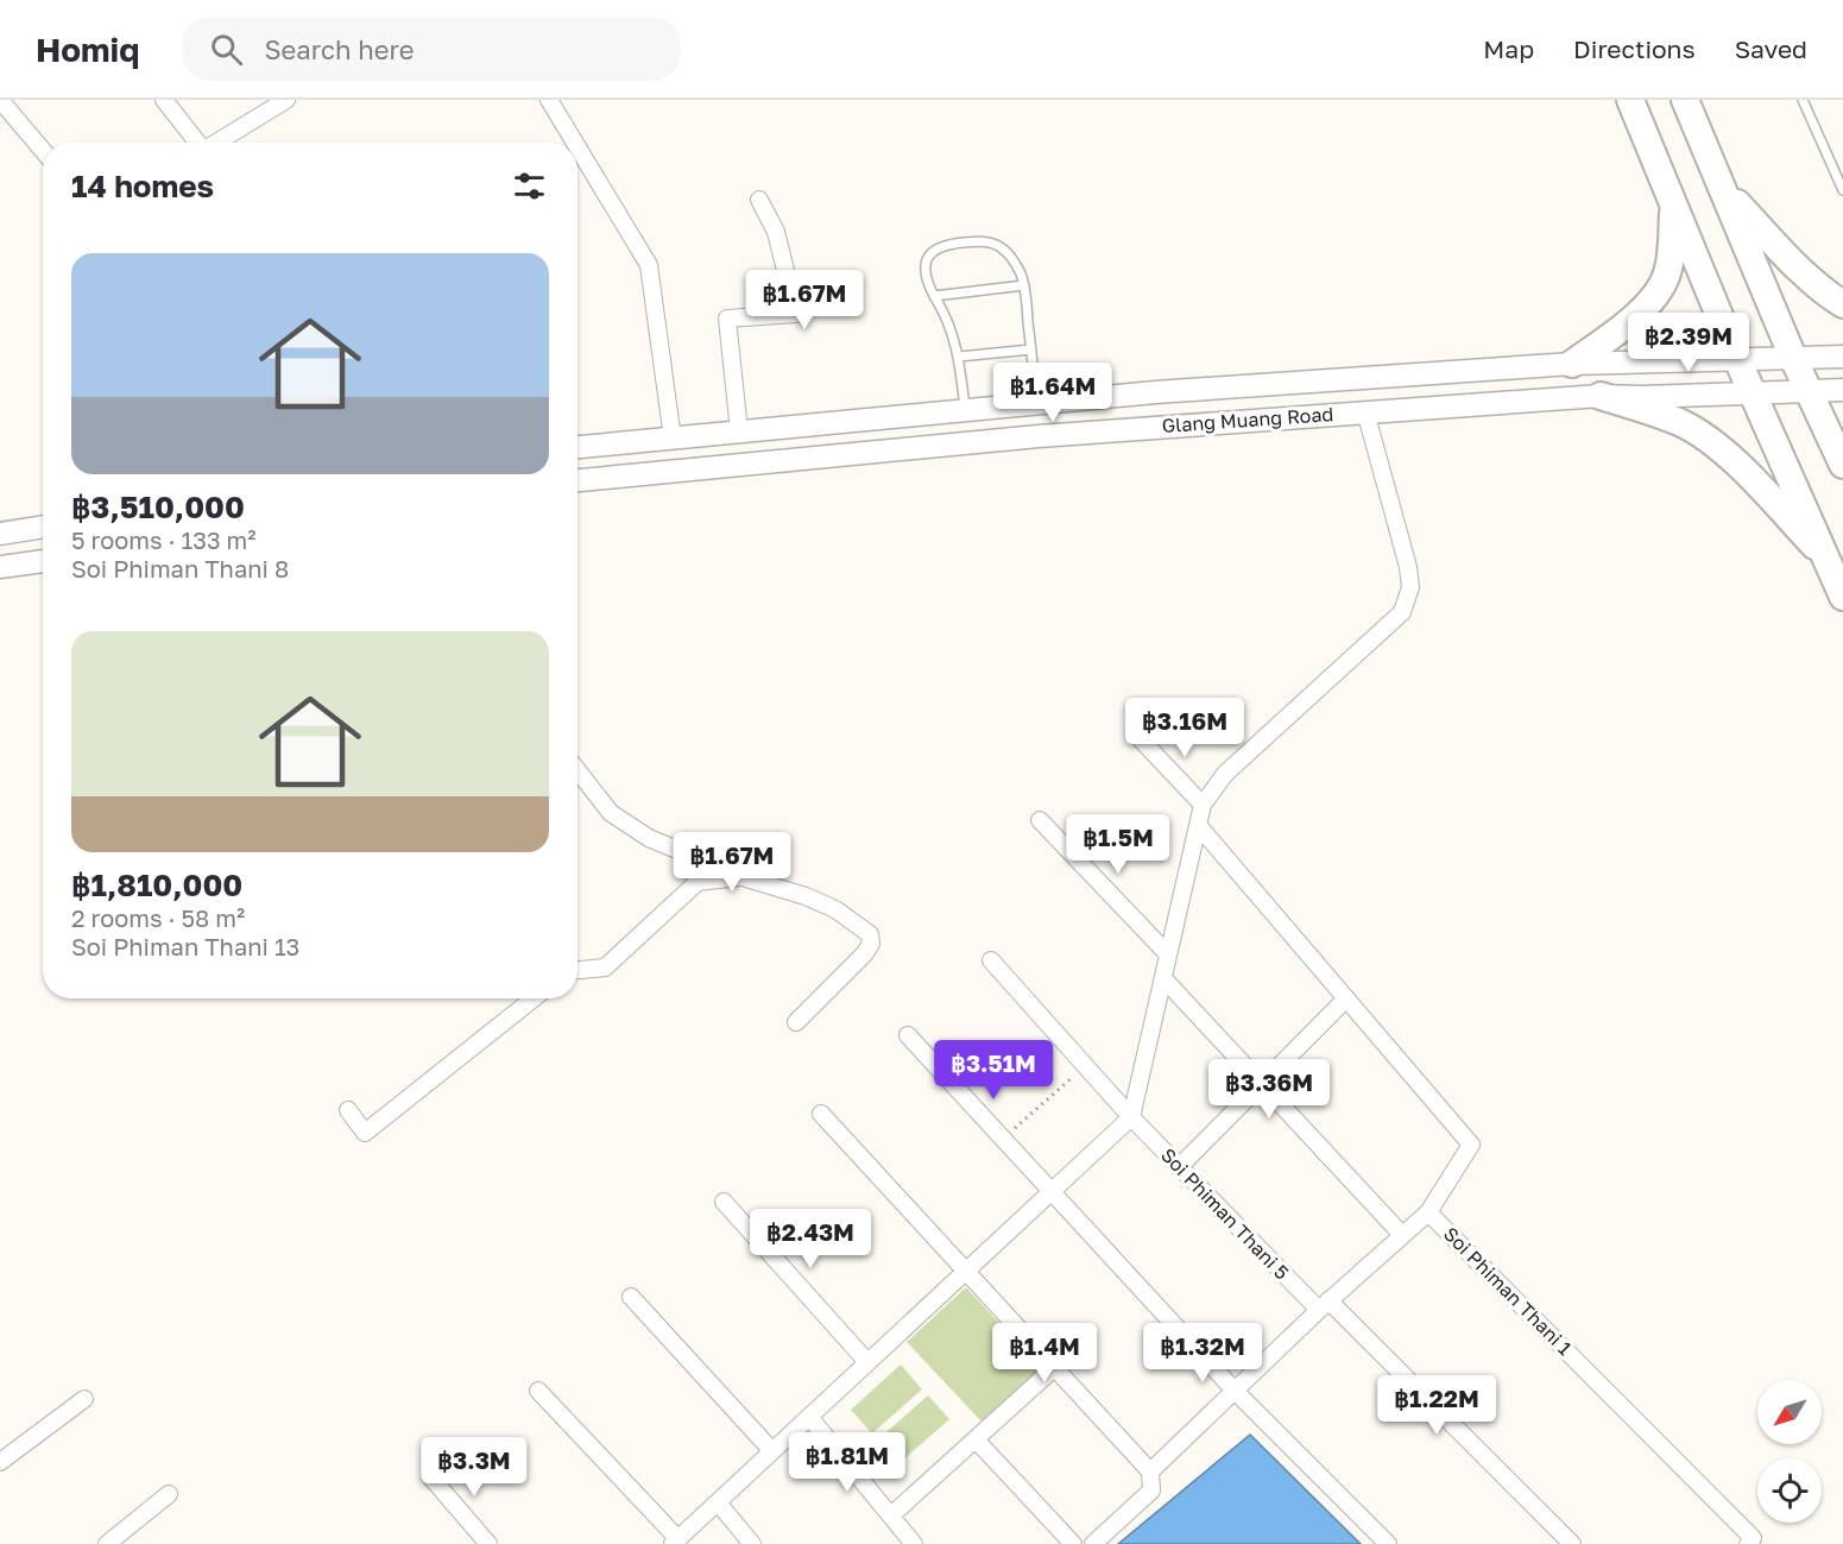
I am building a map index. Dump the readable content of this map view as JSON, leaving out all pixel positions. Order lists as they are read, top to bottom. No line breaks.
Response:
{"streets":{"main road":["Glang Muang Road"],"street":["Soi Phiman Thani 5","Soi Phiman Thani 1"]},"north":"bottom left","page":{"header":"Homiq","search":"Search here","nav":["Map","Directions","Saved"],"heading":"14 homes","list":[{"name":"฿3,510,000","note":"5 rooms · 133 m² · Soi Phiman Thani 8"},{"name":"฿1,810,000","note":"2 rooms · 58 m² · Soi Phiman Thani 13"}],"price":["฿1.67M","฿2.39M","฿1.64M","฿3.16M","฿1.5M","฿1.67M","฿3.51M","฿3.36M","฿2.43M","฿1.4M","฿1.32M","฿1.22M","฿1.81M","฿3.3M"]}}
